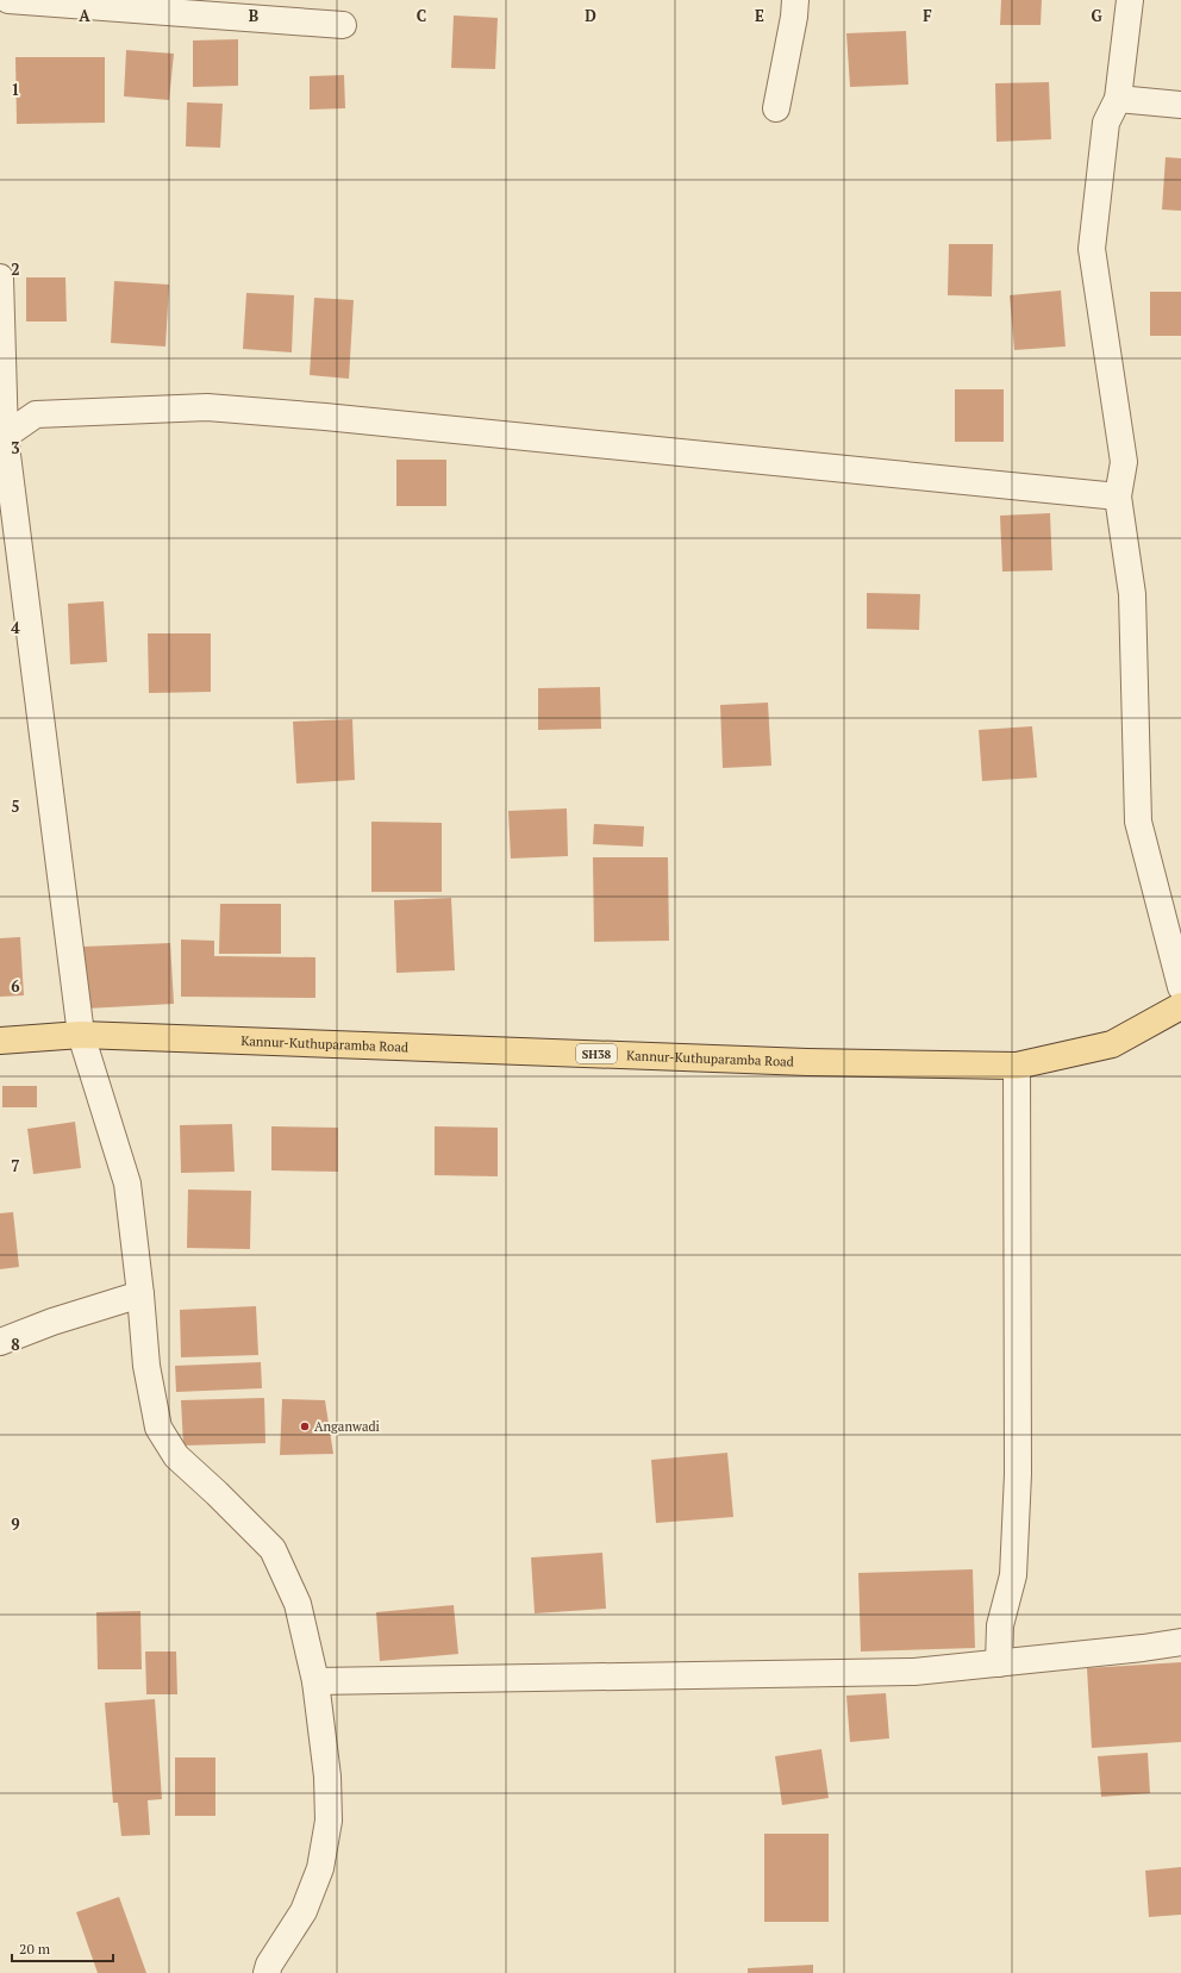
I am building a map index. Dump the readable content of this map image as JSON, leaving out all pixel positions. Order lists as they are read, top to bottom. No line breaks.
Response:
{"streets":{"main road":["Kannur-Kuthuparamba Road","SH38"]},"places":["Anganwadi"],"scale_bar":"20 m","grid":{"columns":["A","B","C","D","E","F","G"],"rows":["1","2","3","4","5","6","7","8","9"]}}
